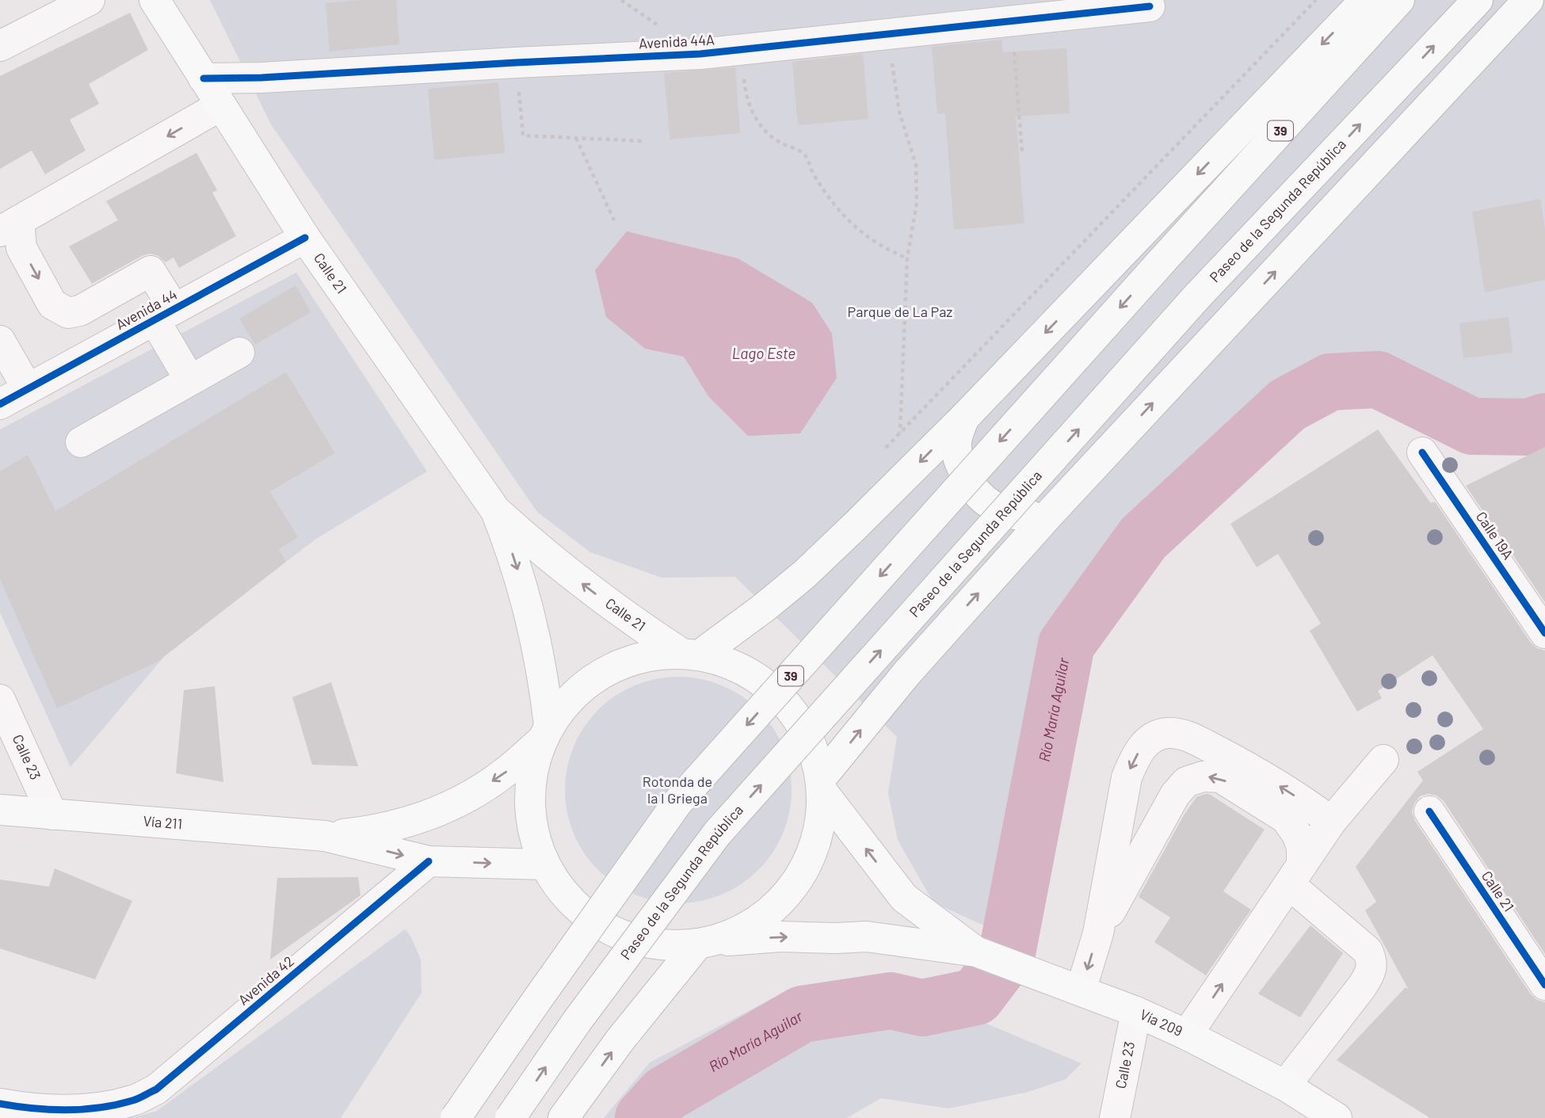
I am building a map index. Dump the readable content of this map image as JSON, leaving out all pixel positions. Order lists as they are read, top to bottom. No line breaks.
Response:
{"streets":{"main road":["39","Paseo de la Segunda República","Calle 21","Vía 211","Vía 209"],"street":["Avenida 44A","Avenida 44","Calle 19A","Calle 23","Avenida 42"]},"crossings":[["Avenida 44A","Calle 21"],["Calle 21","Avenida 44"],["Calle 21","Vía 211"],["Calle 23","Vía 211"],["Calle 23","Vía 209"],["Vía 211","Avenida 42"]],"water":["Lago Este","Río María Aguilar"],"parks":["Parque de La Paz","Rotonda de la I Griega"]}
